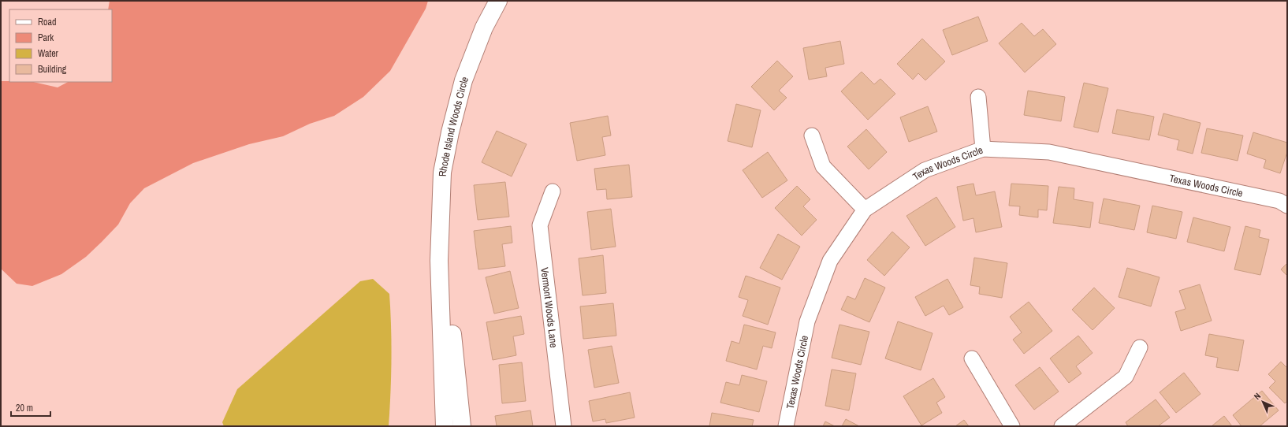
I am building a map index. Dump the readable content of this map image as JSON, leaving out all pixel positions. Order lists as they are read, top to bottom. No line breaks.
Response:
{"streets":{"street":["Rhode Island Woods Circle","Texas Woods Circle","Vermont Woods Lane"]},"legend":["Road","Park","Water","Building"],"scale_bar":"20 m","north":"top left"}
